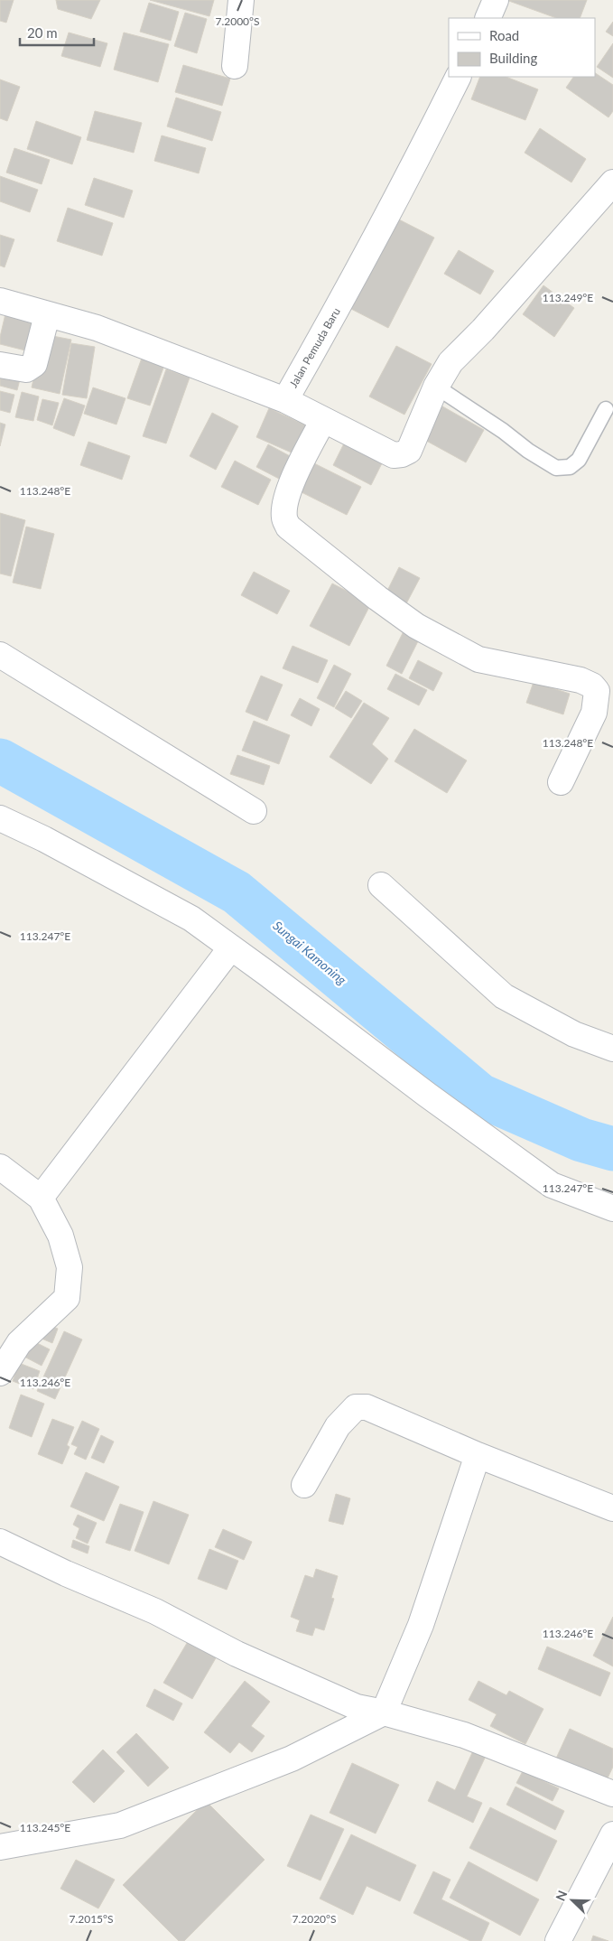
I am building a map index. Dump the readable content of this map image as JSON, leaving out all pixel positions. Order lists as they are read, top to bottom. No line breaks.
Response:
{"streets":{"street":["Jalan Pemuda Baru"]},"water":["Sungai Kamoning"],"legend":["Road","Building"],"scale_bar":"20 m","north":"top left","coordinates":["7.2000°S","113.249°E","113.248°E","113.247°E","113.246°E","113.245°E","7.2015°S","7.2020°S"]}
